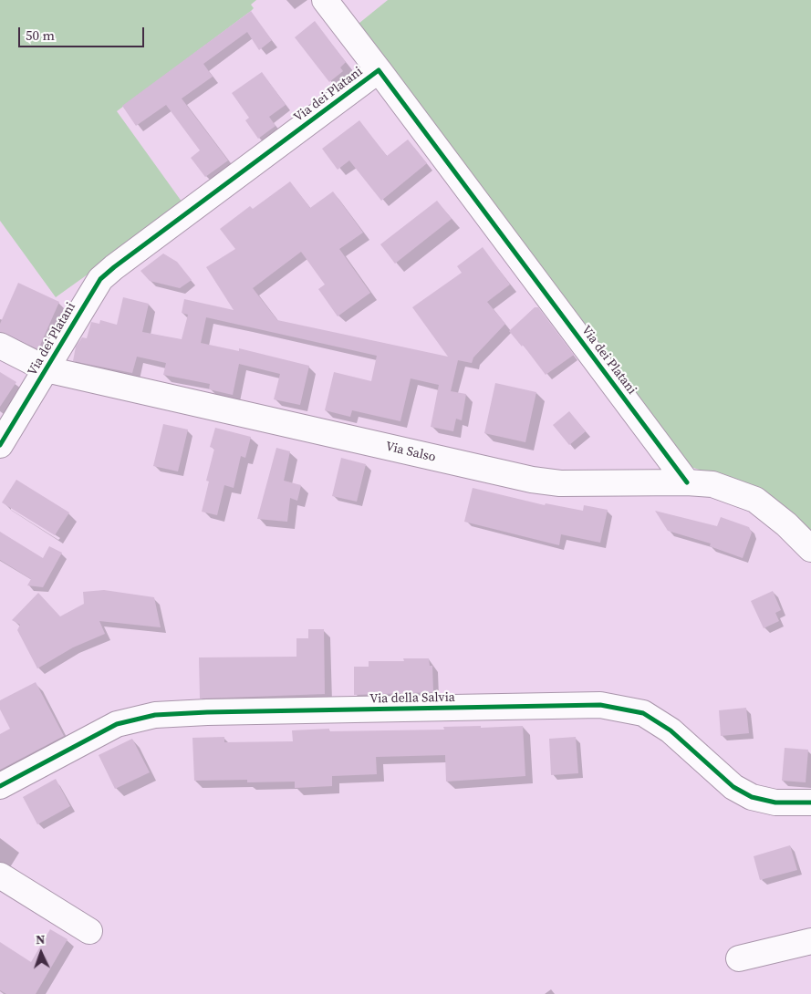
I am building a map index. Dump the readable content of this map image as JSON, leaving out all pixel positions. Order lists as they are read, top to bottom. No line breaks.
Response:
{"streets":{"street":["Via dei Platani","Via Salso","Via della Salvia"]},"crossings":[["Via dei Platani","Via Salso"]],"scale_bar":"50 m","north":"top"}
